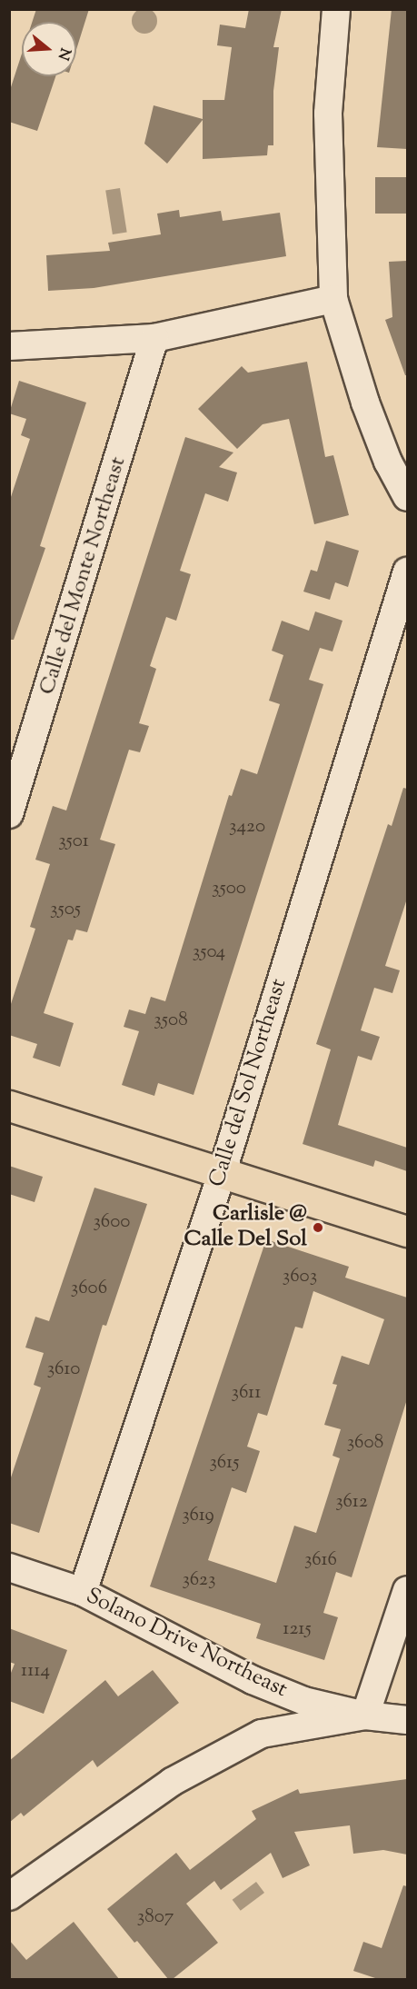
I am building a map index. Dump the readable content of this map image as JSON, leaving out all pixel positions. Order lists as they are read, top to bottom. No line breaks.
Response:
{"streets":{"street":["Calle del Monte Northeast","Calle del Sol Northeast","Solano Drive Northeast"]},"crossings":[["Calle del Sol Northeast","Solano Drive Northeast"]],"places":["Carlisle @ Calle Del Sol"],"house_numbers":["3420","3501","3500","3505","3504","3508","3600","3603","3606","3610","3611","3608","3615","3612","3619","3616","3623","1215","1114","3807"],"north":"right"}
